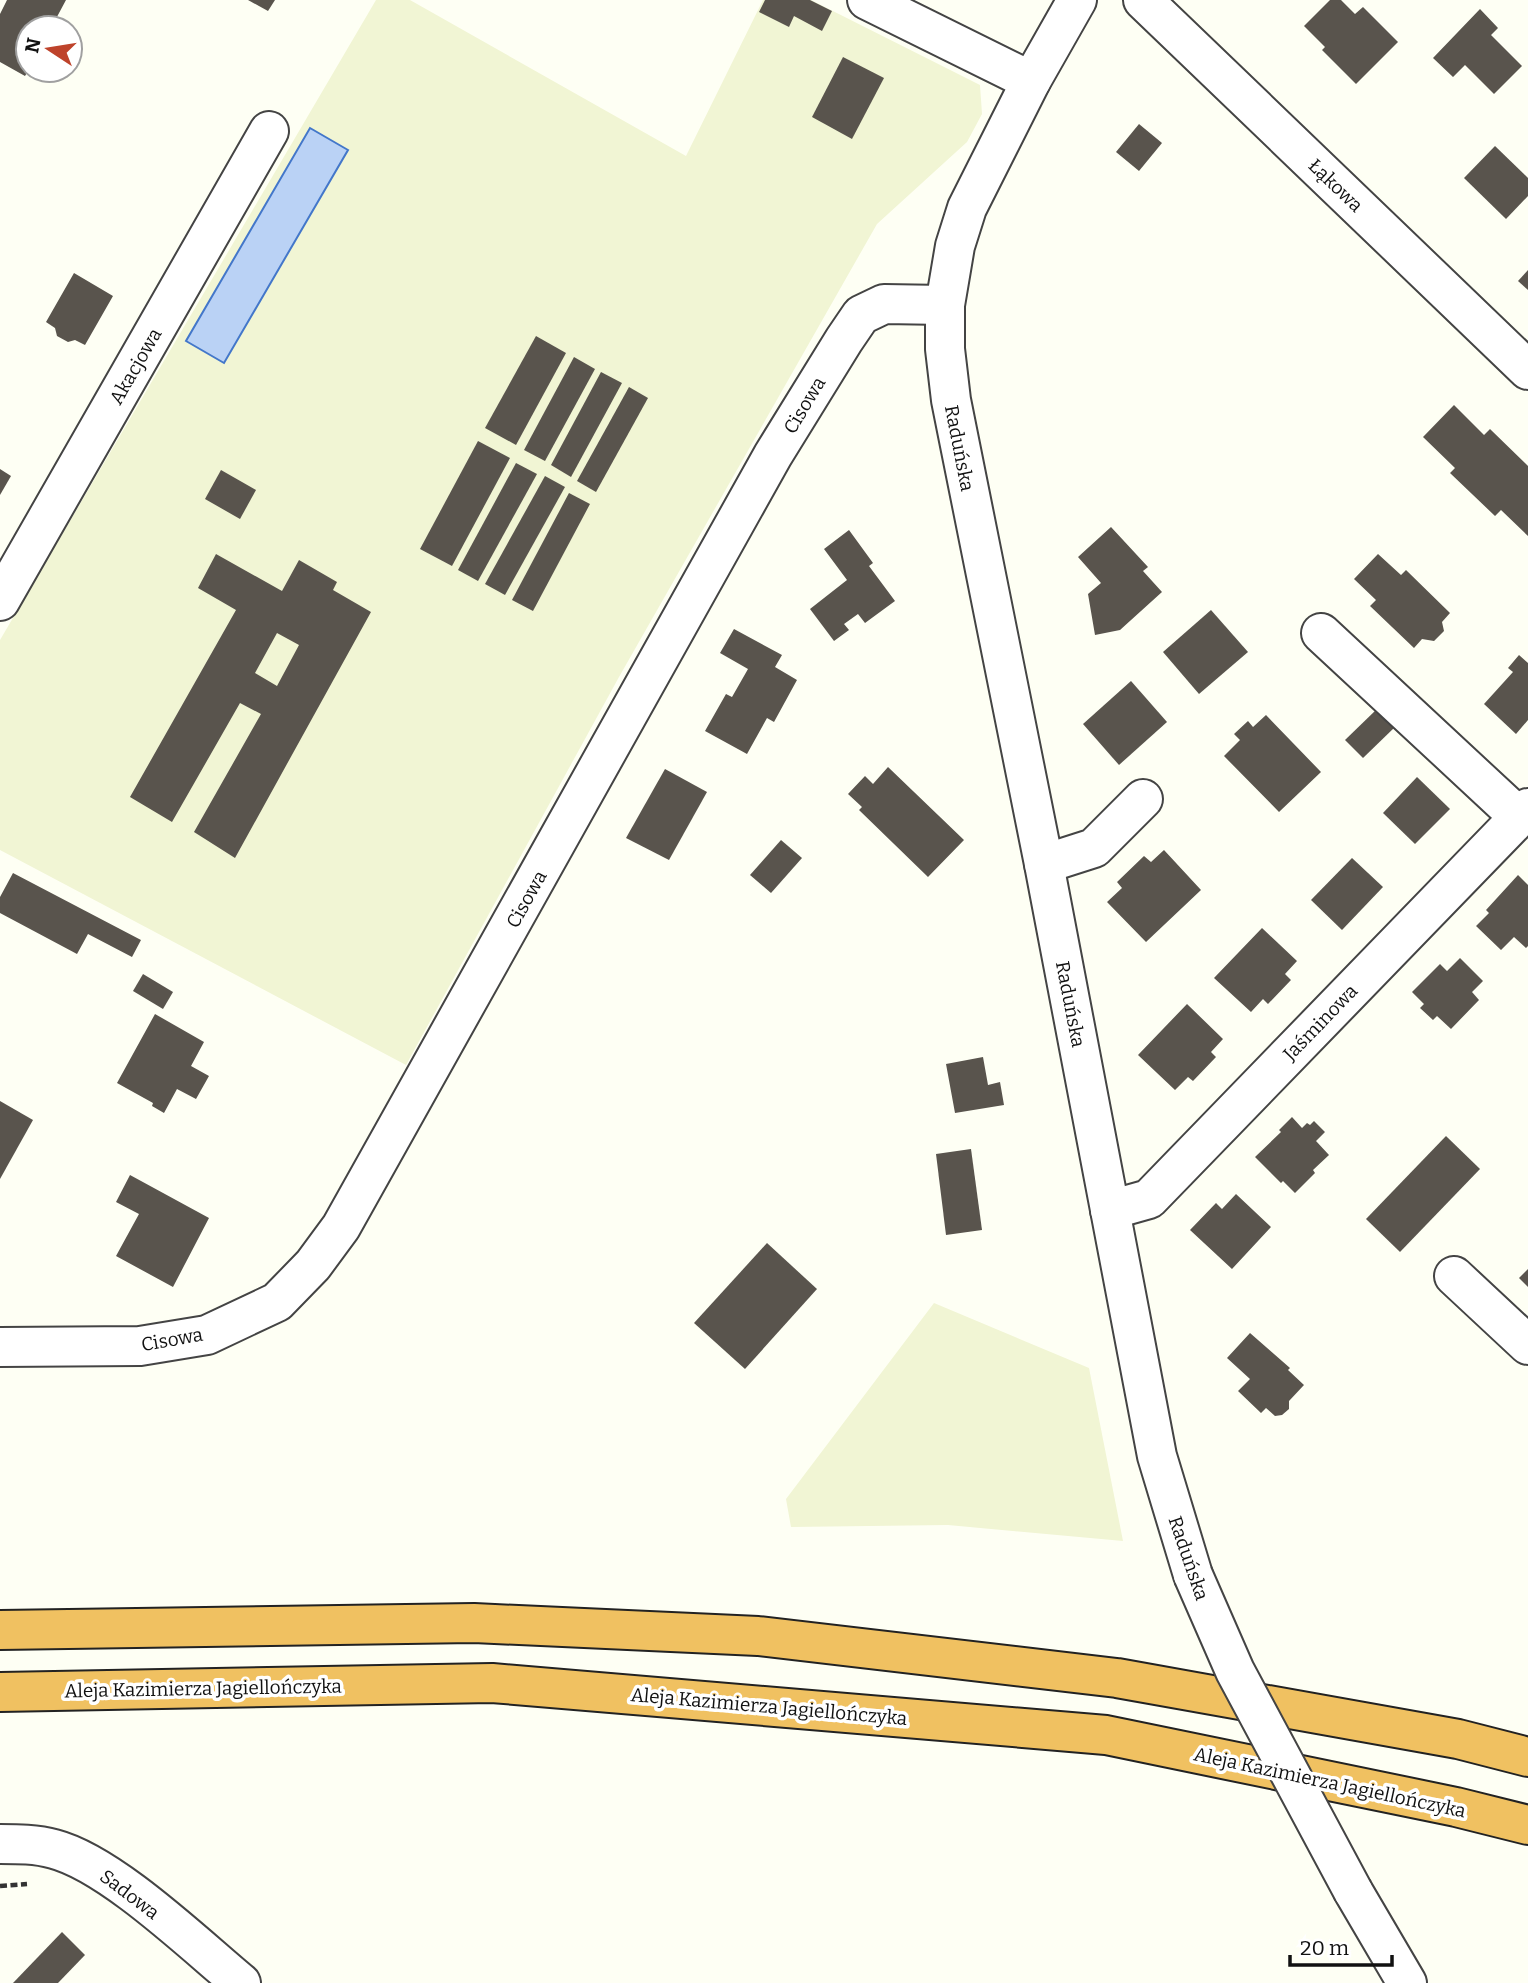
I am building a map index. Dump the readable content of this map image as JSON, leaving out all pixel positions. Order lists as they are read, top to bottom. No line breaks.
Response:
{"streets":{"highway":["Aleja Kazimierza Jagiellończyka"],"street":["Łąkowa","Akacjowa","Cisowa","Raduńska","Jaśminowa","Sadowa"]},"crossings":[["Cisowa","Raduńska"],["Raduńska","Jaśminowa"]],"scale_bar":"20 m","north":"left"}
